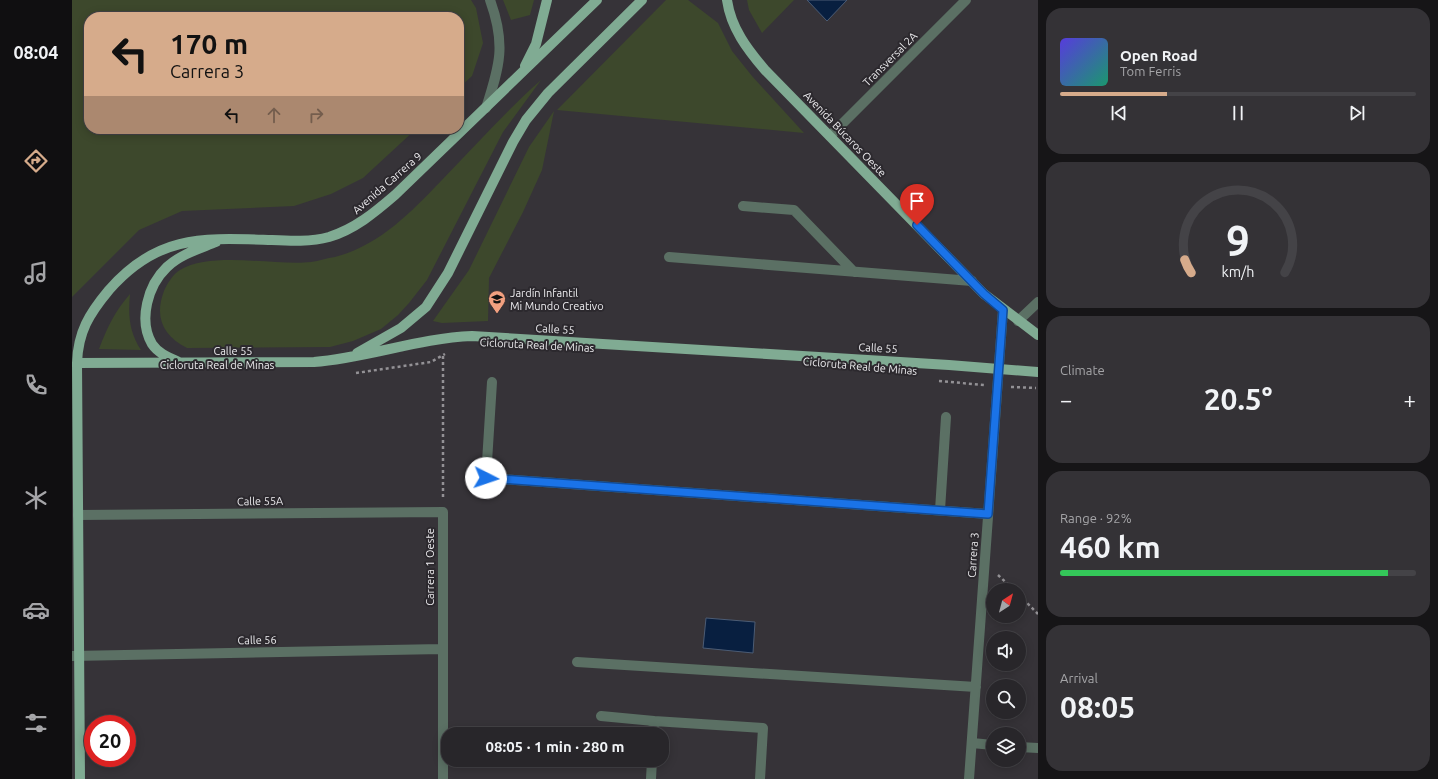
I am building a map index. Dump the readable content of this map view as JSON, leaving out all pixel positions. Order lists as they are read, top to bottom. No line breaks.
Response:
{"streets":{"main road":["Avenida Búcaros Oeste","Avenida Carrera 9","Calle 55"],"street":["Transversal 2A","Calle 55A","Carrera 3","Carrera 1 Oeste","Calle 56"]},"crossings":[["Transversal 2A","Avenida Búcaros Oeste"],["Avenida Búcaros Oeste","Carrera 3"],["Avenida Carrera 9","Calle 55"],["Avenida Carrera 9","Calle 55A"],["Avenida Carrera 9","Calle 56"],["Calle 55","Carrera 3"],["Calle 55A","Carrera 1 Oeste"],["Carrera 1 Oeste","Calle 56"]],"places":{"school or university":["Jardín Infantil Mi Mundo Creativo"]},"north":"top right","page":{"tabs":"08:04","turn":["170 m","Carrera 3"],"song":["Open Road","Tom Ferris"],"tile":["Climate",["Range · 92%","460 km"],["Arrival","08:05"]],"heat":["−","20.5°","+"],"limit":"20","trip":"08:05 · 1 min · 280 m","gauge":["9","km/h"]}}
